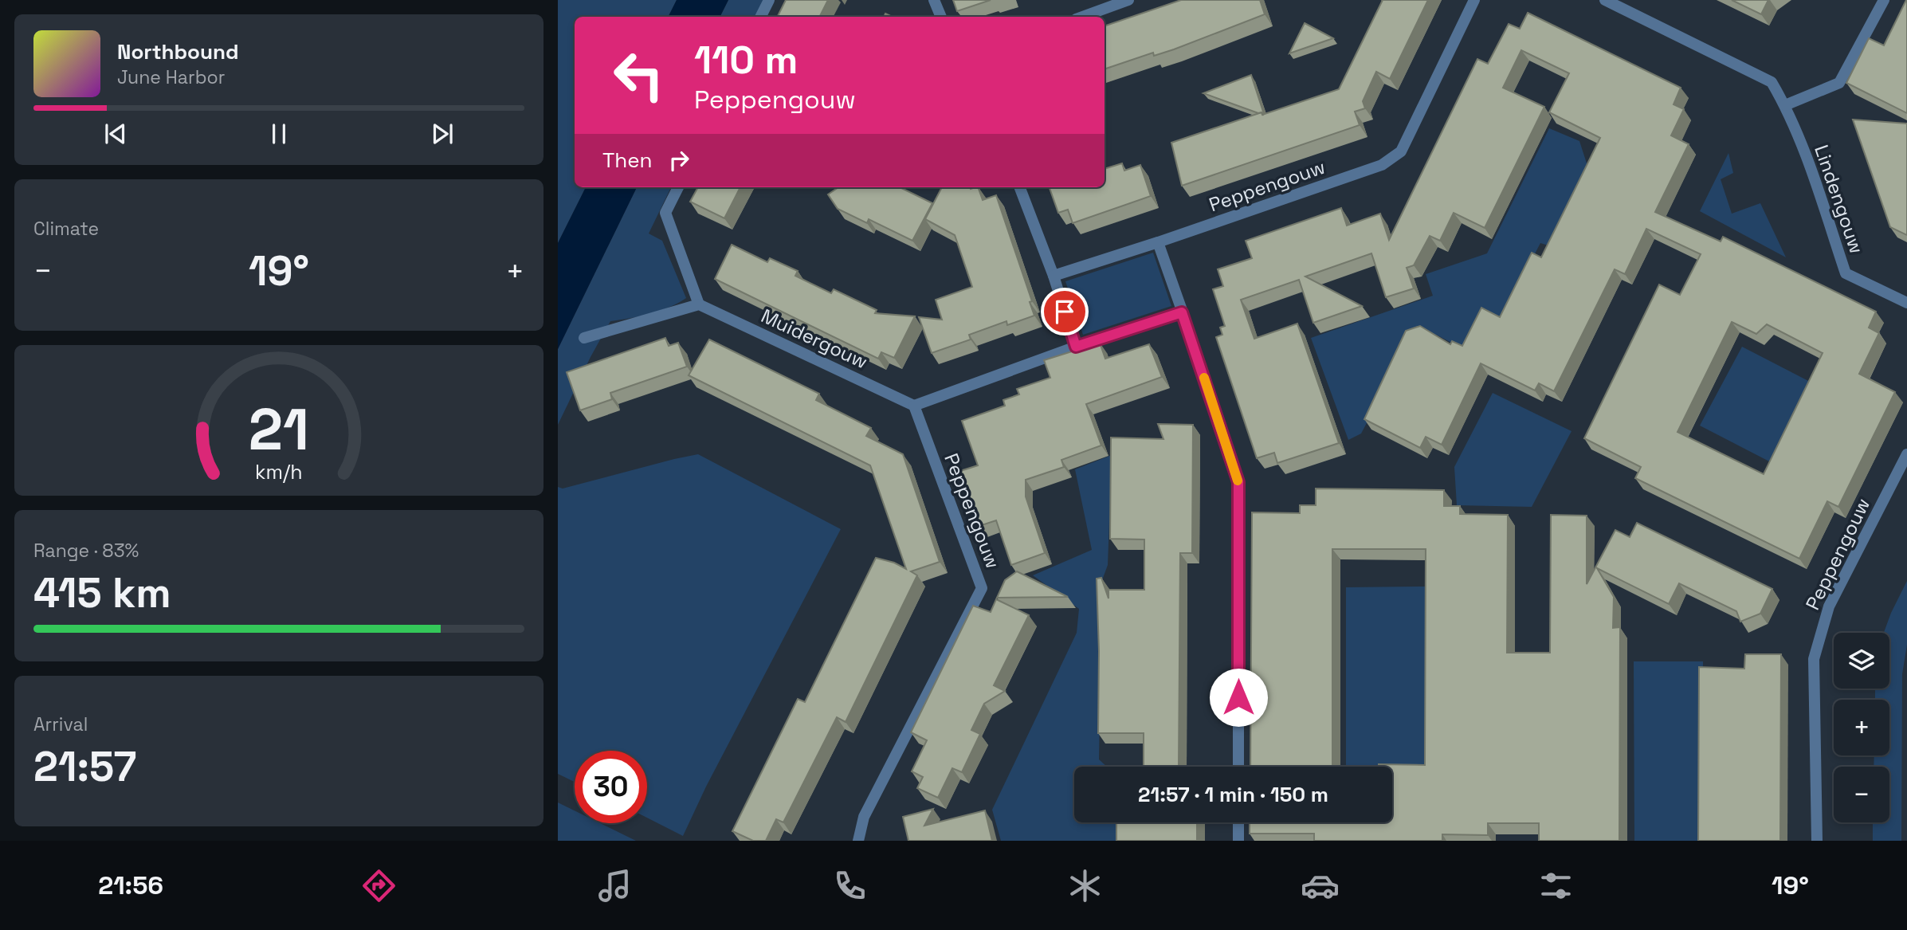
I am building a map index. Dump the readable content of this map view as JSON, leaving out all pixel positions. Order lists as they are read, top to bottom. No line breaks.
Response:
{"streets":{"street":["Peppengouw","Lindengouw","Muidergouw"]},"crossings":[["Peppengouw","Muidergouw"]],"page":{"turn":["110 m","Peppengouw"],"song":["Northbound","June Harbor"],"then":"Then","tile":["Climate",["Range · 83%","415 km"],["Arrival","21:57"]],"heat":["−","19°","+"],"map_buttons":["+","−"],"limit":"30","trip":"21:57 · 1 min · 150 m","tabs":["21:56","19°"],"gauge":["21","km/h"]}}
